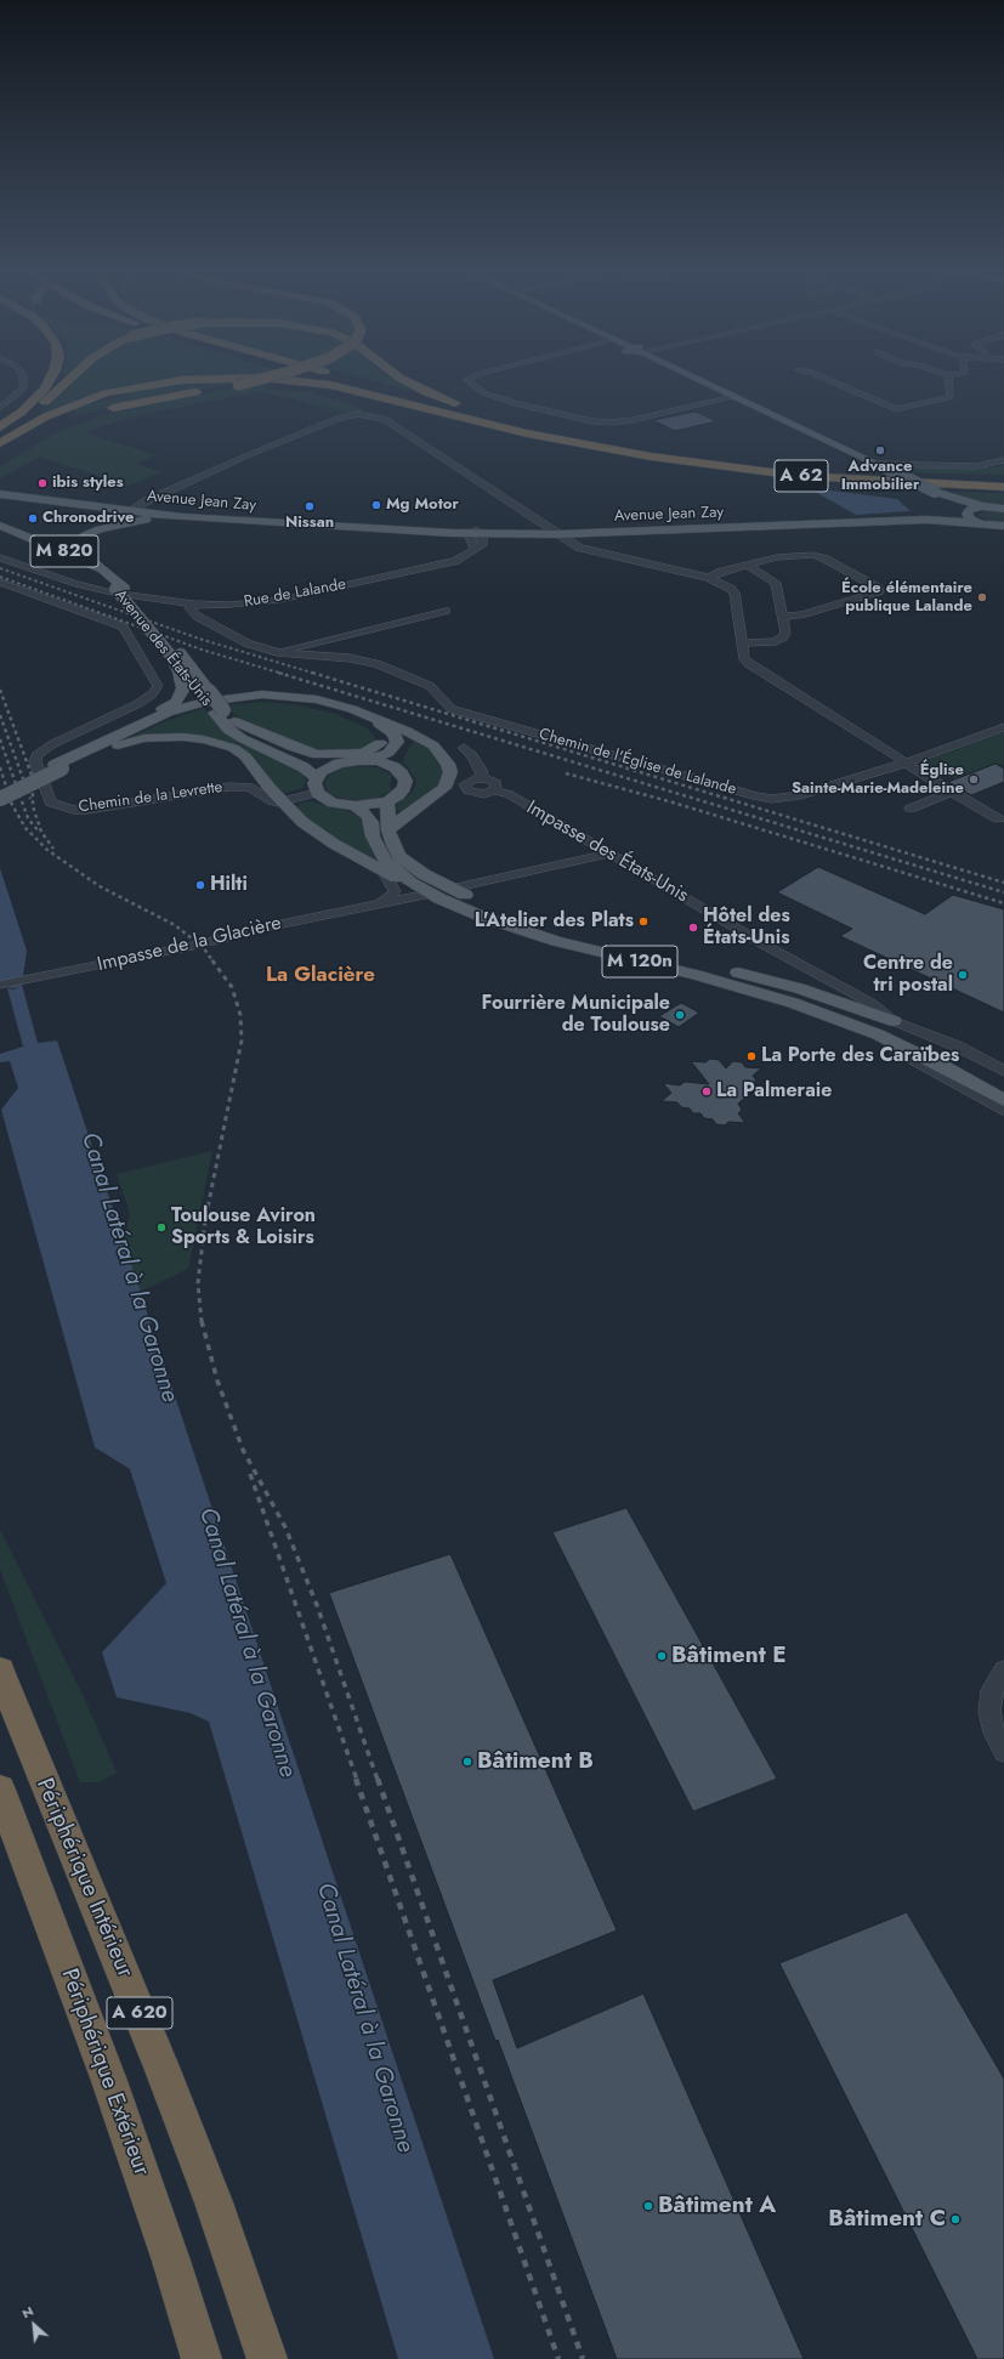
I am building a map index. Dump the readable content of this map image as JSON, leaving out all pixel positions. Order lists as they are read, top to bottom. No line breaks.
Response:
{"streets":{"highway":["A 62","Périphérique Intérieur","A 620","Périphérique Extérieur"],"main road":["Avenue Jean Zay","M 820","Avenue des États-Unis","M 120n"],"street":["Rue de Lalande","Chemin de l'Église de Lalande","Chemin de la Levrette","Impasse des États-Unis","Impasse de la Glacière"]},"crossings":[["Avenue Jean Zay","Rue de Lalande"],["Rue de Lalande","Chemin de l'Église de Lalande"],["Impasse de la Glacière","M 120n"]],"districts":["La Glacière"],"water":["Canal Latéral à la Garonne"],"places":["Advance Immobilier","ibis styles","Mg Motor","Nissan","Chronodrive","École élémentaire publique Lalande","Église Sainte-Marie-Madeleine","Hilti","L'Atelier des Plats","Hôtel des États-Unis","Centre de tri postal","Fourrière Municipale de Toulouse","La Porte des Caraïbes","La Palmeraie","Toulouse Aviron Sports & Loisirs","Bâtiment E","Bâtiment B","Bâtiment A","Bâtiment C"],"north":"top left"}
